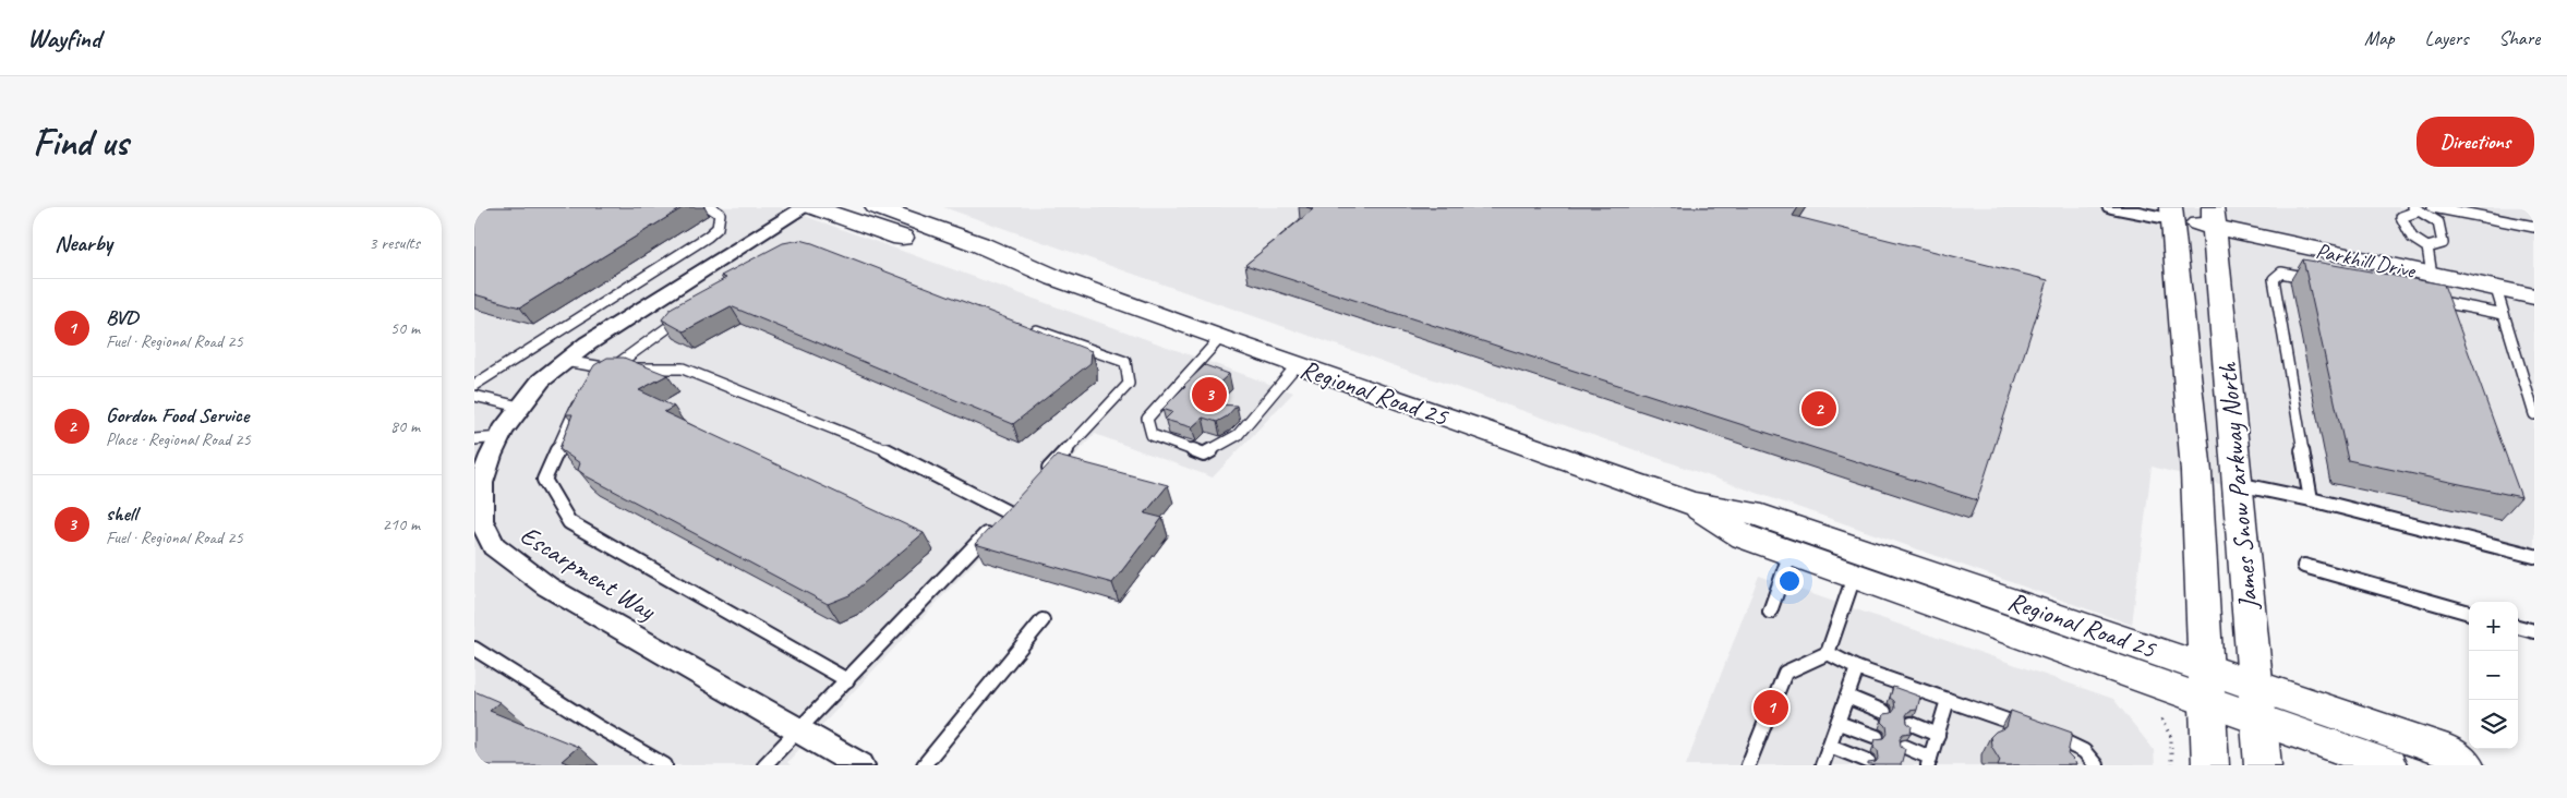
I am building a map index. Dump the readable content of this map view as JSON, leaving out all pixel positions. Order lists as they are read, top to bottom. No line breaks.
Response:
{"streets":{"main road":["Parkhill Drive","Regional Road 25","James Snow Parkway North"],"street":["Escarpment Way"]},"crossings":[["Parkhill Drive","James Snow Parkway North"],["Regional Road 25","James Snow Parkway North"]],"page":{"header":"Wayfind","nav":["Map","Layers","Share"],"buttons":"Directions","title":"Find us","heading":["Nearby","3 results"],"list":[{"mark":"1","name":"BVD","note":"Fuel · Regional Road 25","value":"50 m"},{"mark":"2","name":"Gordon Food Service","note":"Place · Regional Road 25","value":"80 m"},{"mark":"3","name":"shell","note":"Fuel · Regional Road 25","value":"210 m"}],"pins":["3","2","1"],"map_buttons":["+","−"]}}
